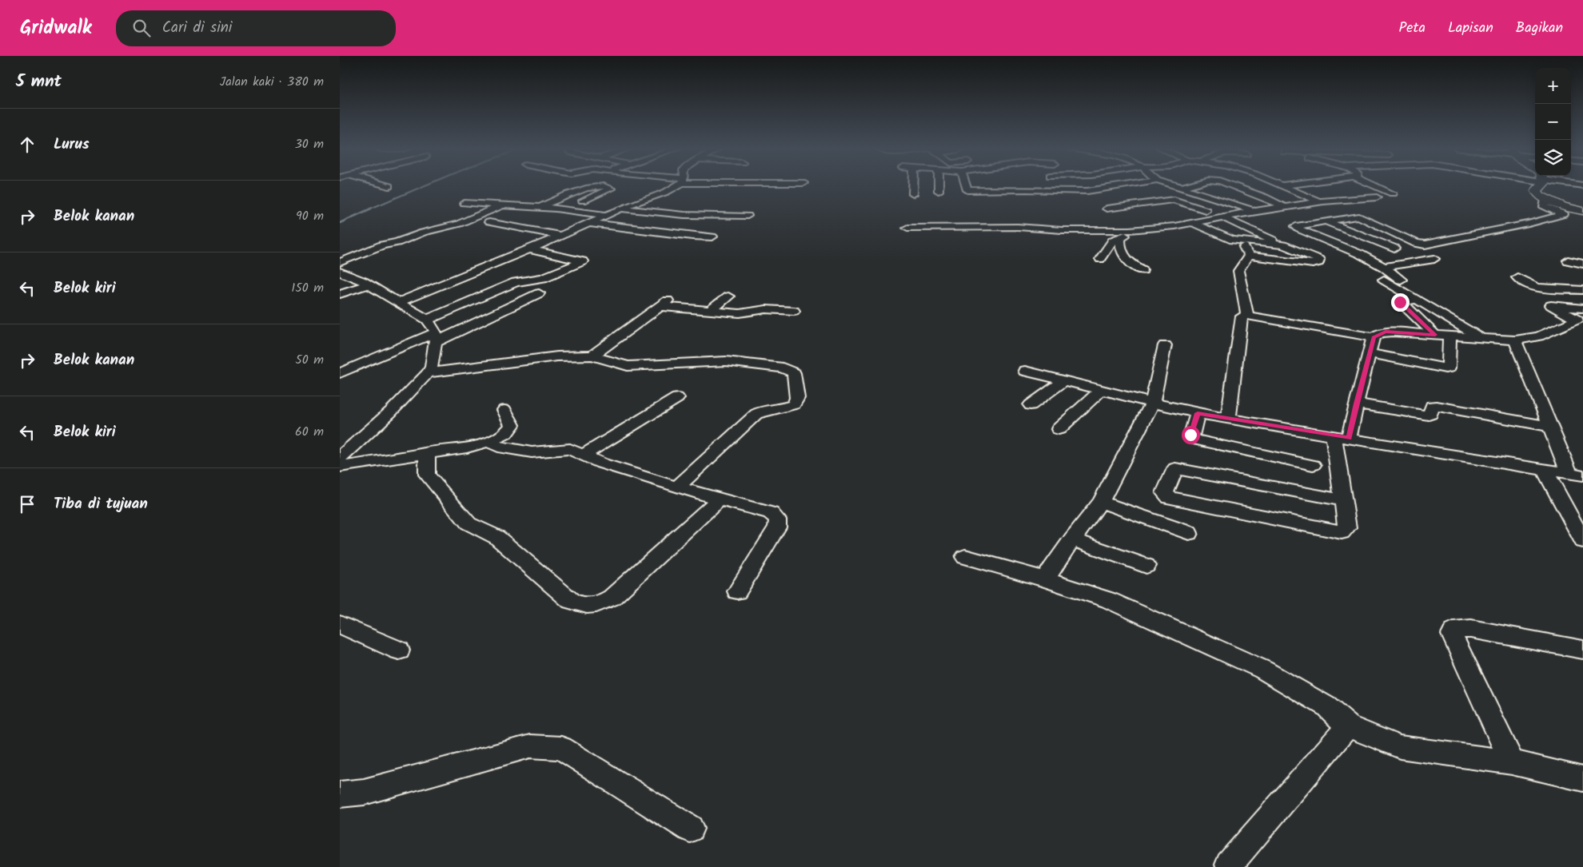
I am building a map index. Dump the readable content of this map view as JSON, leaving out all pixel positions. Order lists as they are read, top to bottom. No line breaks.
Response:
{"page":{"header":"Gridwalk","search":"Cari di sini","nav":["Peta","Lapisan","Bagikan"],"heading":["5 mnt","Jalan kaki · 380 m"],"map_buttons":["+","−"],"list":[["Lurus","30 m"],["Belok kanan","90 m"],["Belok kiri","150 m"],["Belok kanan","50 m"],["Belok kiri","60 m"],"Tiba di tujuan"]}}
